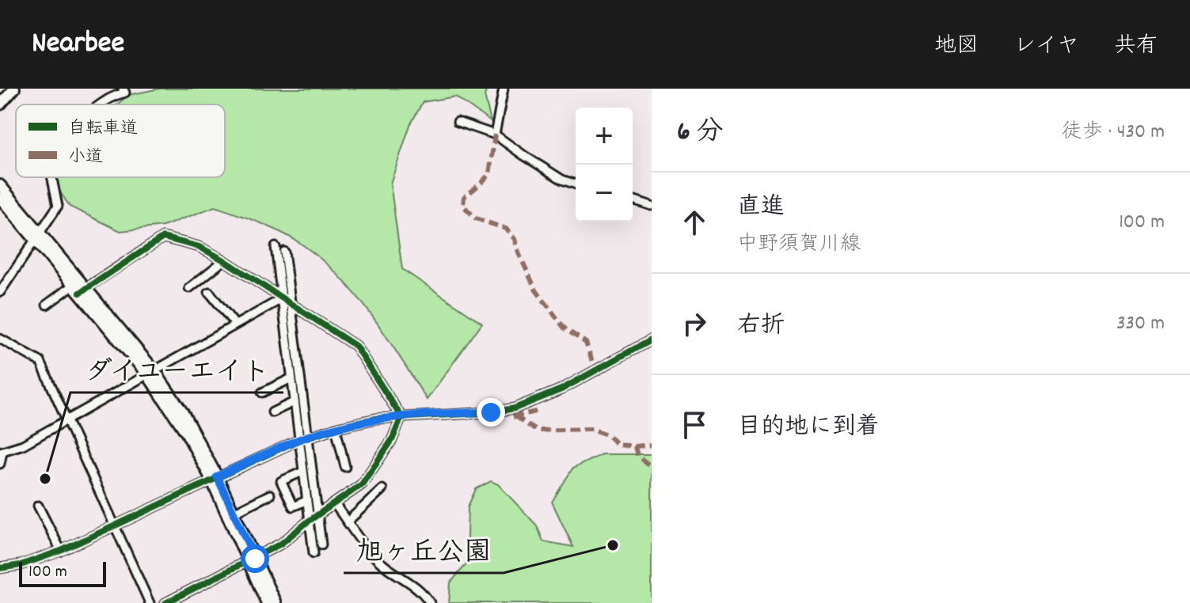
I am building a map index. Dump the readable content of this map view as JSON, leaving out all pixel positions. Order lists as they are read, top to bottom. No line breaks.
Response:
{"places":["ダイユーエイト","旭ヶ丘公園"],"legend":["自転車道","小道"],"scale_bar":"100 m","page":{"header":"Nearbee","nav":["地図","レイヤ","共有"],"heading":["6 分","徒歩 · 430 m"],"map_buttons":["+","−"],"list":[["直進","中野須賀川線","100 m"],["右折","330 m"],"目的地に到着"],"scale":"100 m"}}
